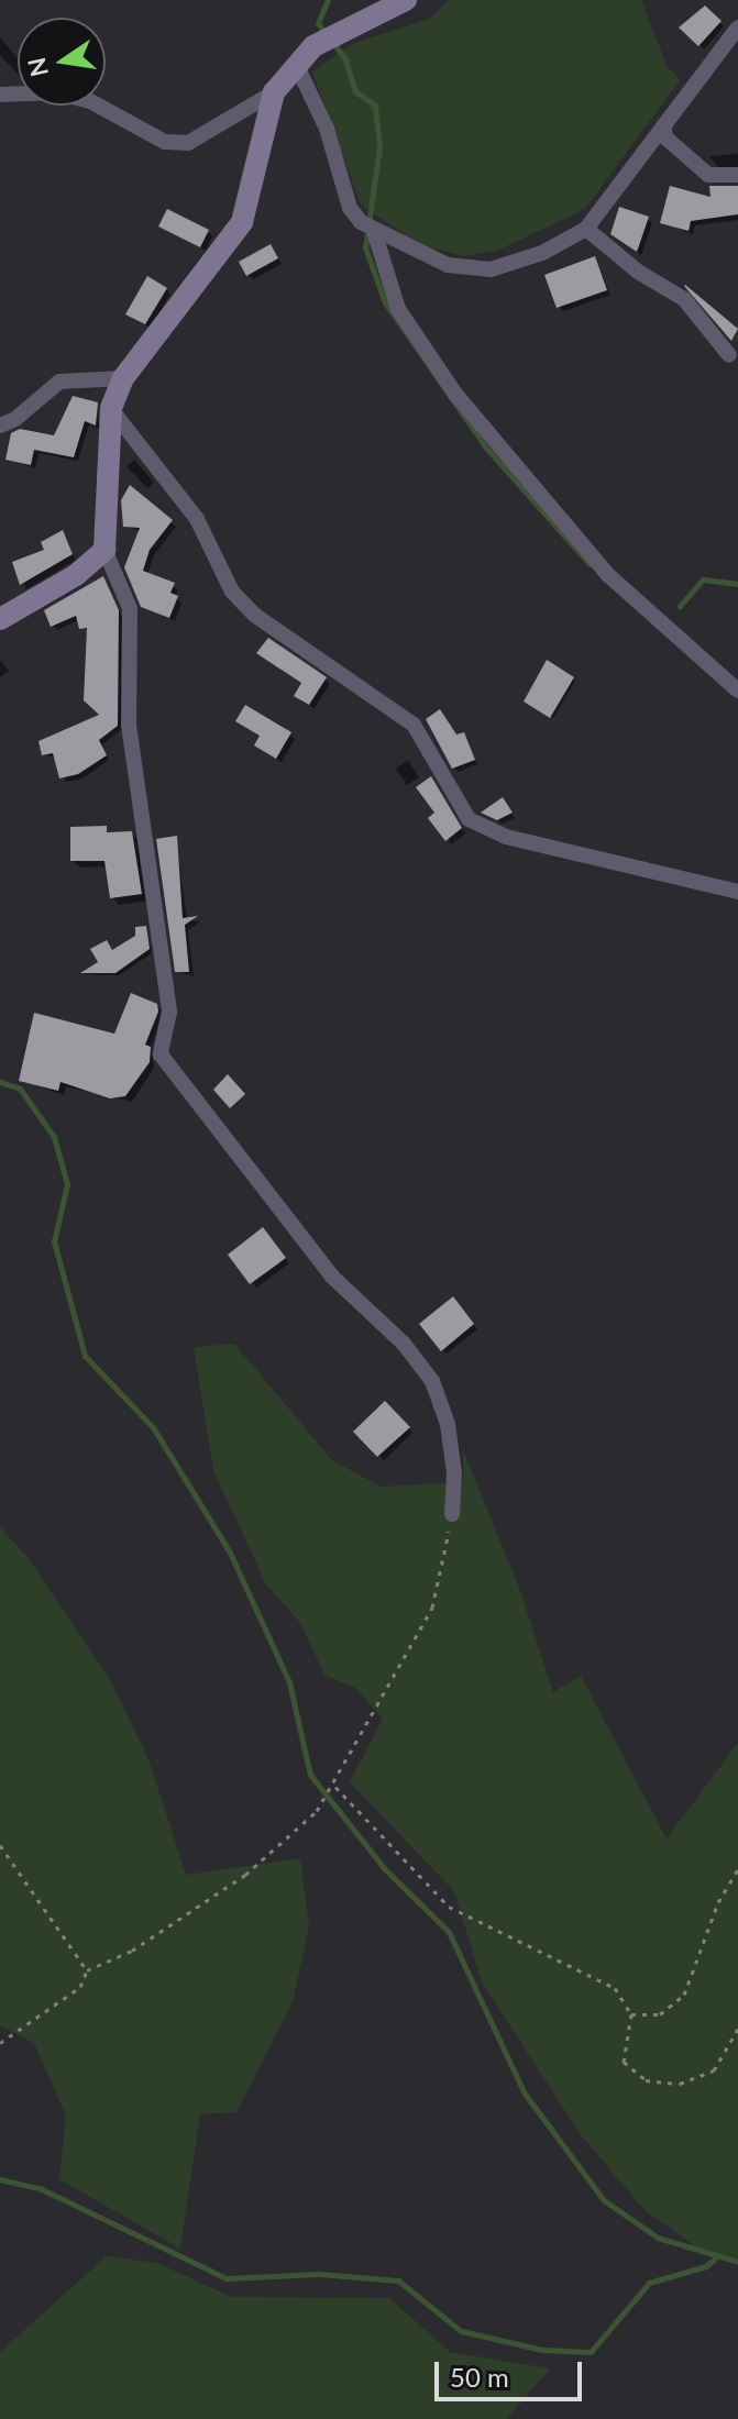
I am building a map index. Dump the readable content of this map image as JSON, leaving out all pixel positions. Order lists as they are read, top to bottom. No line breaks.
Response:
{"scale_bar":"50 m","north":"left"}
